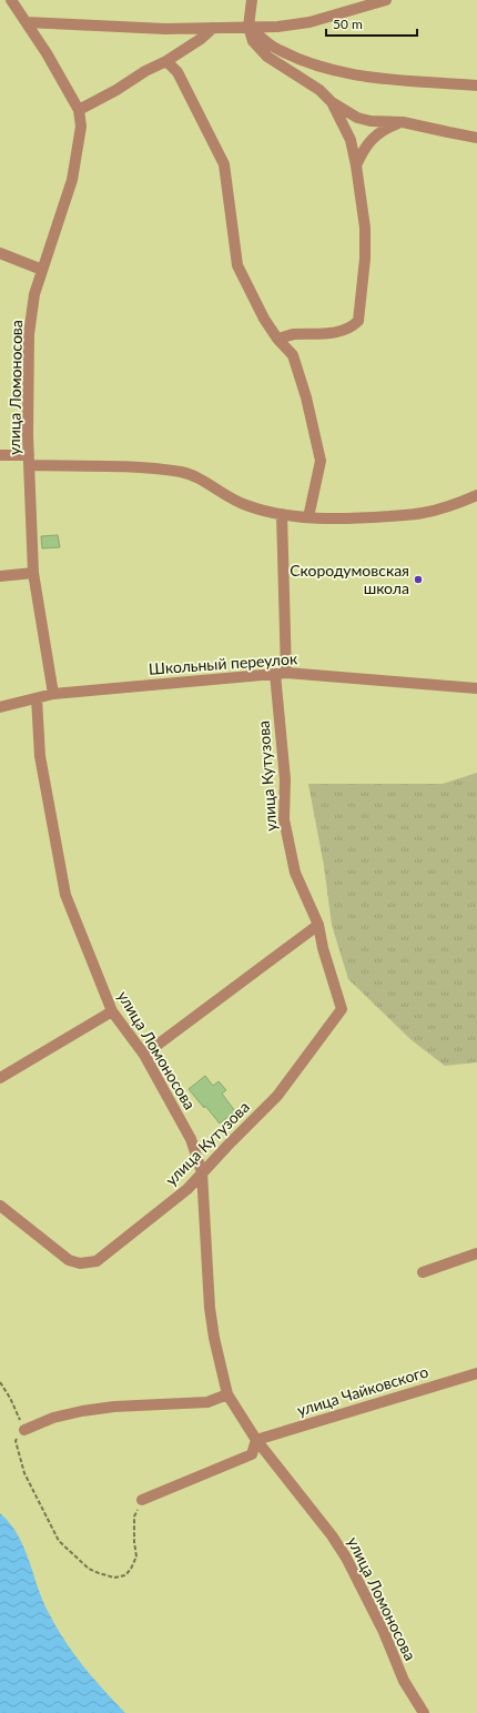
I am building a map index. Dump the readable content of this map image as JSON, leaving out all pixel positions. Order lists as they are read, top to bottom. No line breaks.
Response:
{"streets":{"street":["улица Ломоносова","Школьный переулок","улица Кутузова","улица Чайковского"]},"crossings":[["улица Ломоносова","Школьный переулок"],["улица Ломоносова","улица Кутузова"],["улица Ломоносова","улица Чайковского"],["Школьный переулок","улица Кутузова"]],"places":["Скородумовская школа"],"scale_bar":"50 m"}
